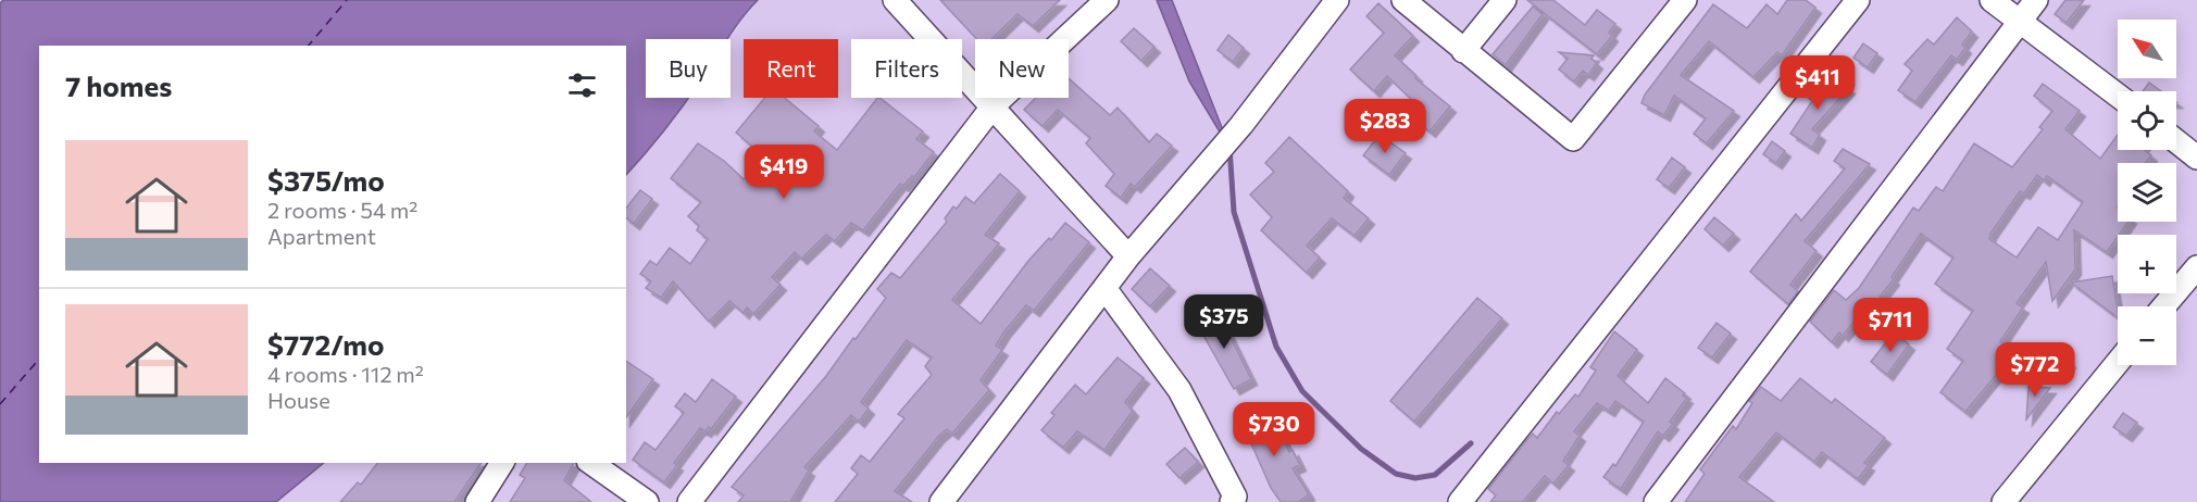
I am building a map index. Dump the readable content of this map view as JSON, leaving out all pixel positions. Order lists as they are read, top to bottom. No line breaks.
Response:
{"north":"top left","page":{"map_buttons":["+","−"],"chip":["Buy","Rent","Filters","New"],"heading":"7 homes","price":["$411","$283","$419","$375","$711","$772","$730"],"list":[{"name":"$375/mo","note":"2 rooms · 54 m² · Apartment"},{"name":"$772/mo","note":"4 rooms · 112 m² · House"}]}}
